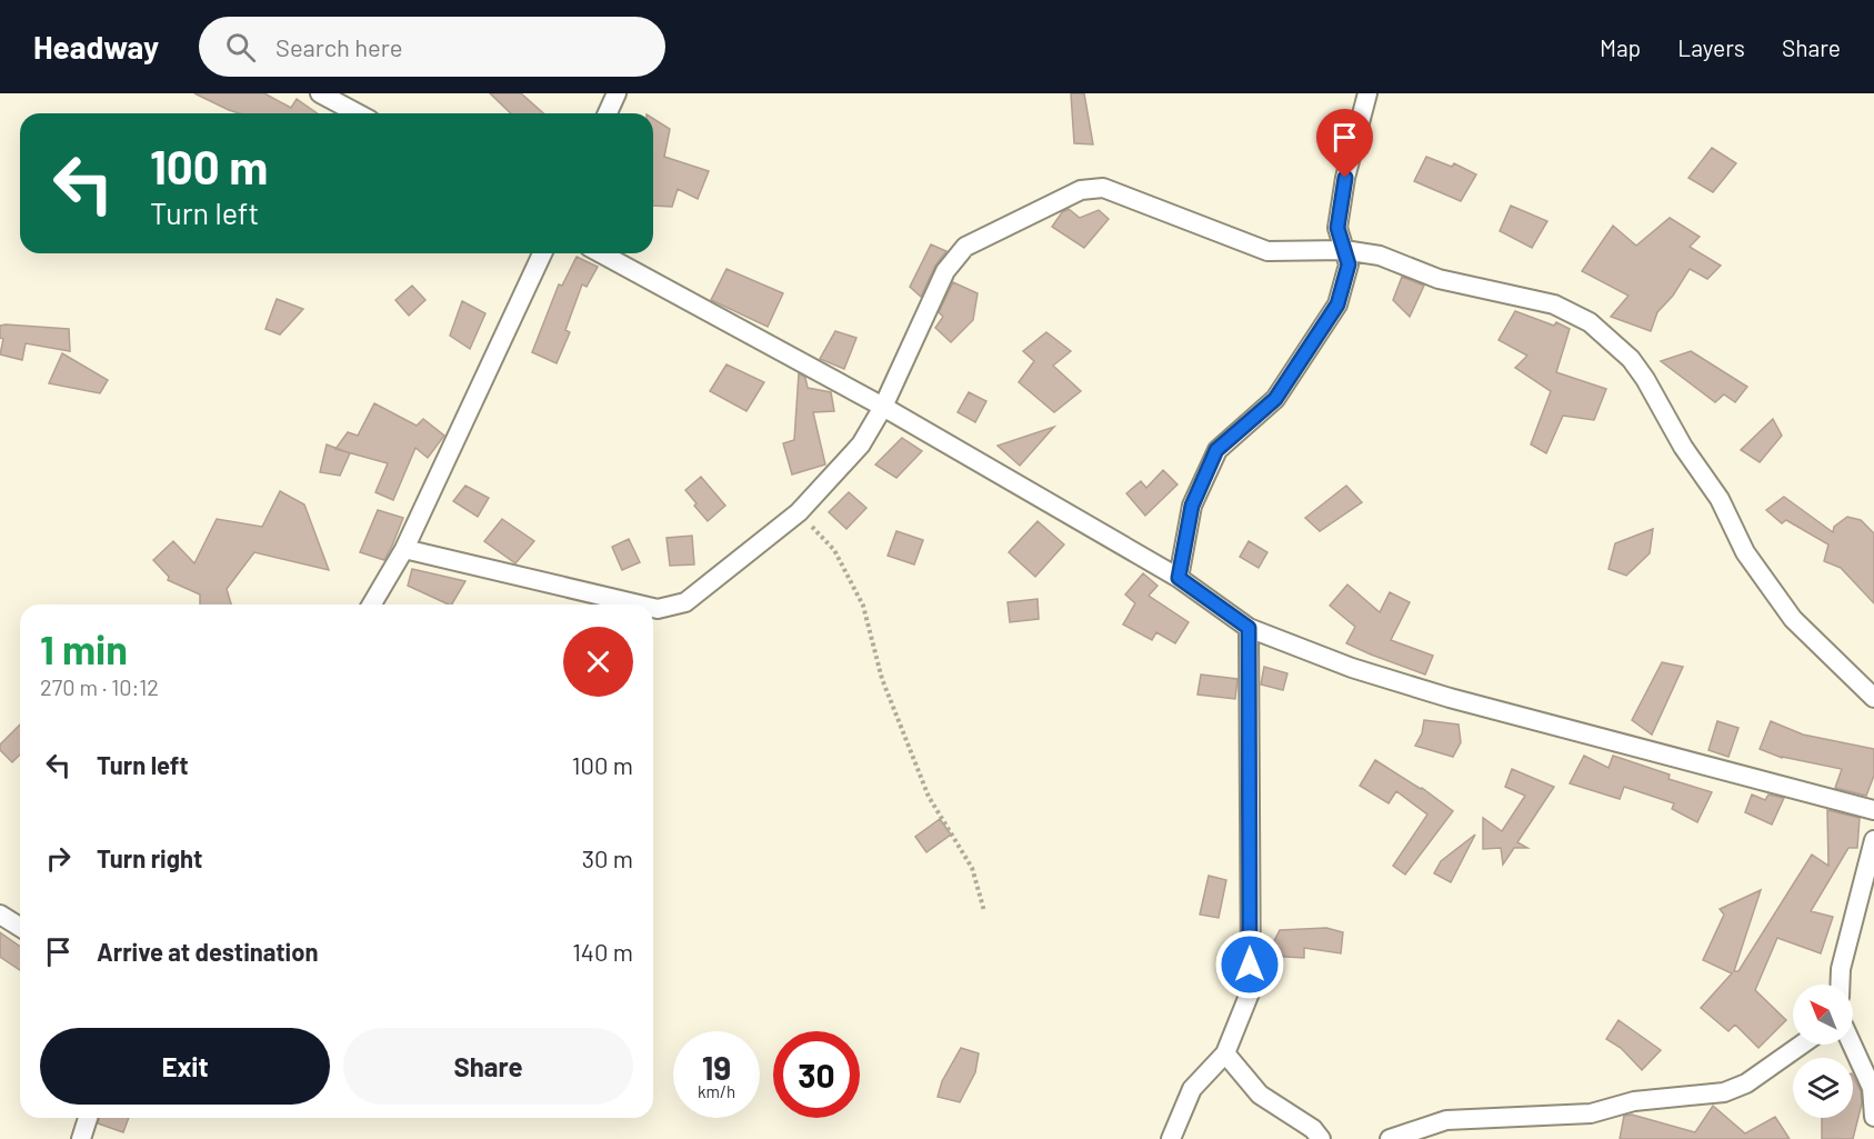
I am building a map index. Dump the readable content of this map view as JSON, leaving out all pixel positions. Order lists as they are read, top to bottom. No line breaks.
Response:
{"north":"top left","page":{"header":"Headway","search":"Search here","nav":["Map","Layers","Share"],"turn":["100 m","Turn left"],"heading":["1 min","270 m · 10:12"],"list":[{"name":"Turn left","value":"100 m"},{"name":"Turn right","value":"30 m"},{"name":"Arrive at destination","value":"140 m"}],"buttons":["Exit","Share"],"speed":"19 km/h","limit":"30"}}
